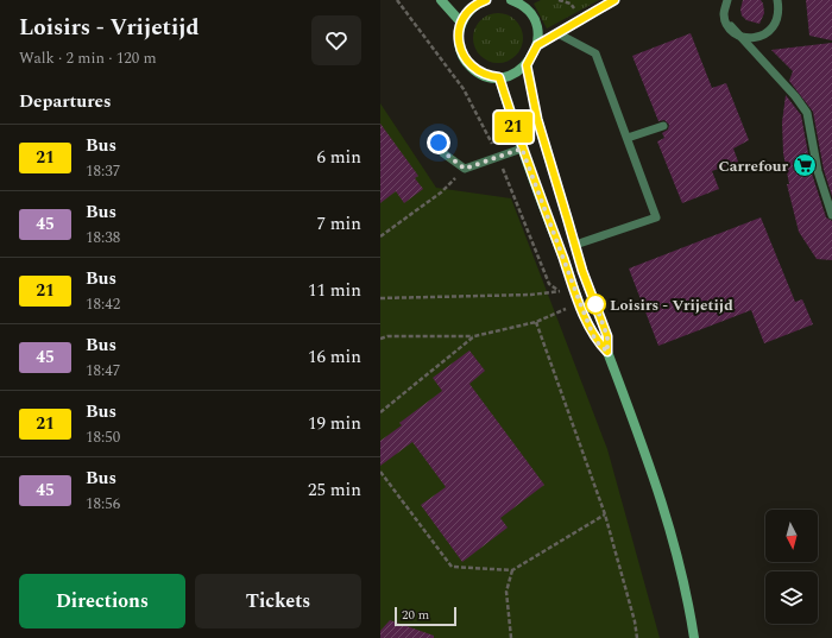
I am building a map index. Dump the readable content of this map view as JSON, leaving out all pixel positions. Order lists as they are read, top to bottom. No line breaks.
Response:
{"places":{"supermarket":["Carrefour"],"other":["Loisirs - Vrijetijd"]},"lines":["bus line 21"],"scale_bar":"20 m","north":"bottom","page":{"heading":[["Loisirs - Vrijetijd","Walk · 2 min · 120 m"],"Departures"],"on_map":"21","list":[{"mark":"21","name":"Bus","note":"18:37","value":"6 min"},{"mark":"45","name":"Bus","note":"18:38","value":"7 min"},{"mark":"21","name":"Bus","note":"18:42","value":"11 min"},{"mark":"45","name":"Bus","note":"18:47","value":"16 min"},{"mark":"21","name":"Bus","note":"18:50","value":"19 min"},{"mark":"45","name":"Bus","note":"18:56","value":"25 min"}],"buttons":["Directions","Tickets"],"scale":"20 m"}}
